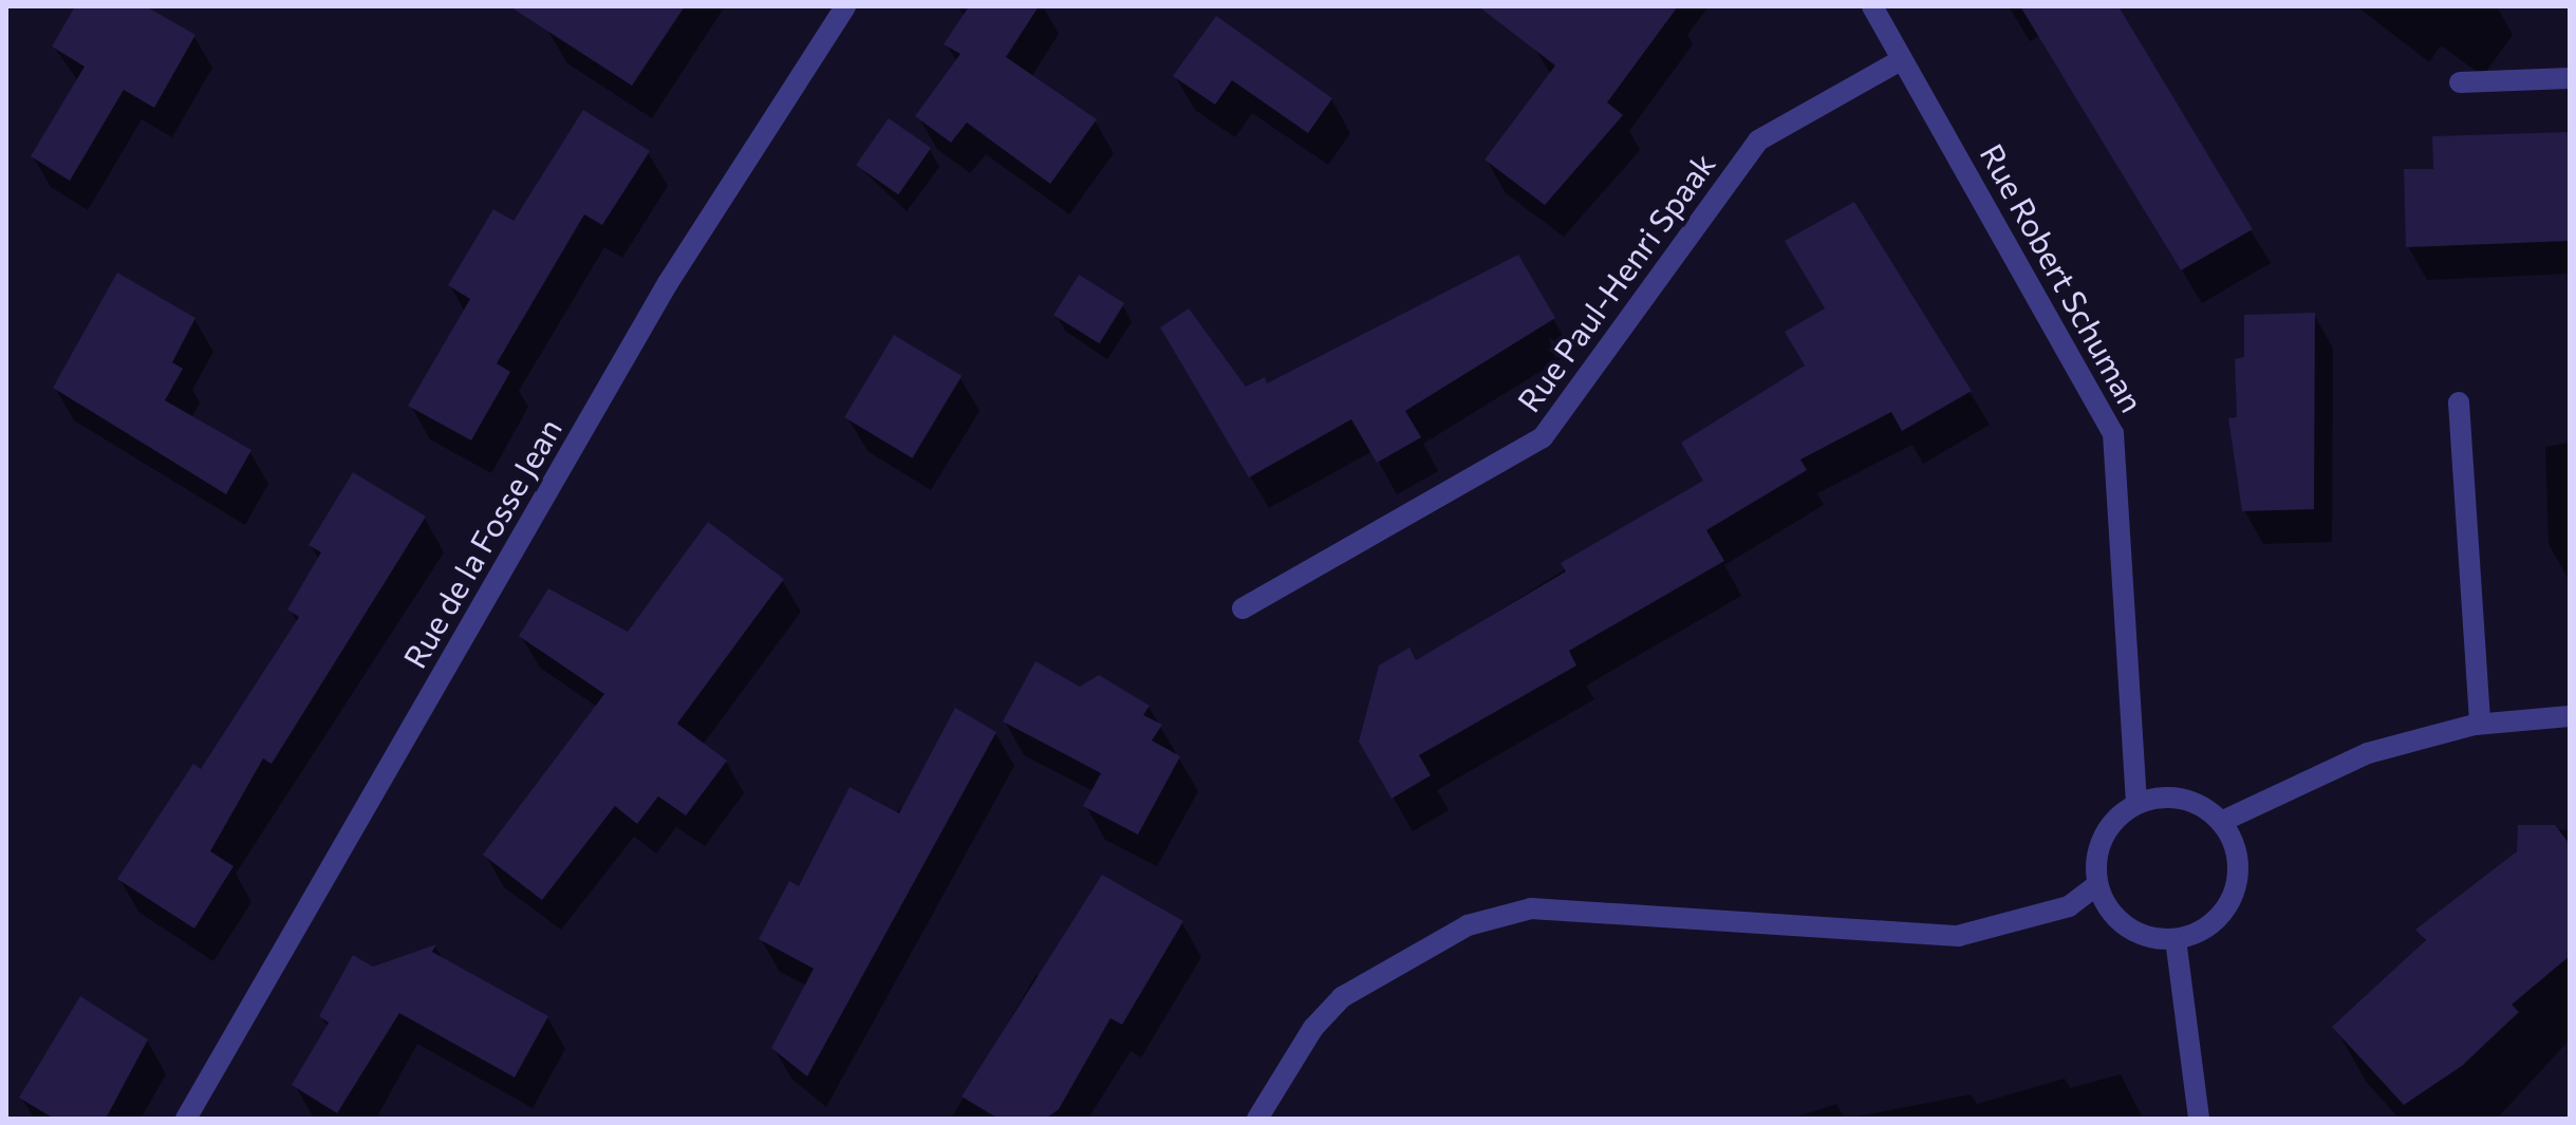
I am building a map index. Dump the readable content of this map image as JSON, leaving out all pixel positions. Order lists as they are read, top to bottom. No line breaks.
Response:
{"streets":{"street":["Rue Robert Schuman","Rue Paul-Henri Spaak","Rue de la Fosse Jean"]},"crossings":[["Rue Robert Schuman","Rue Paul-Henri Spaak"]]}
